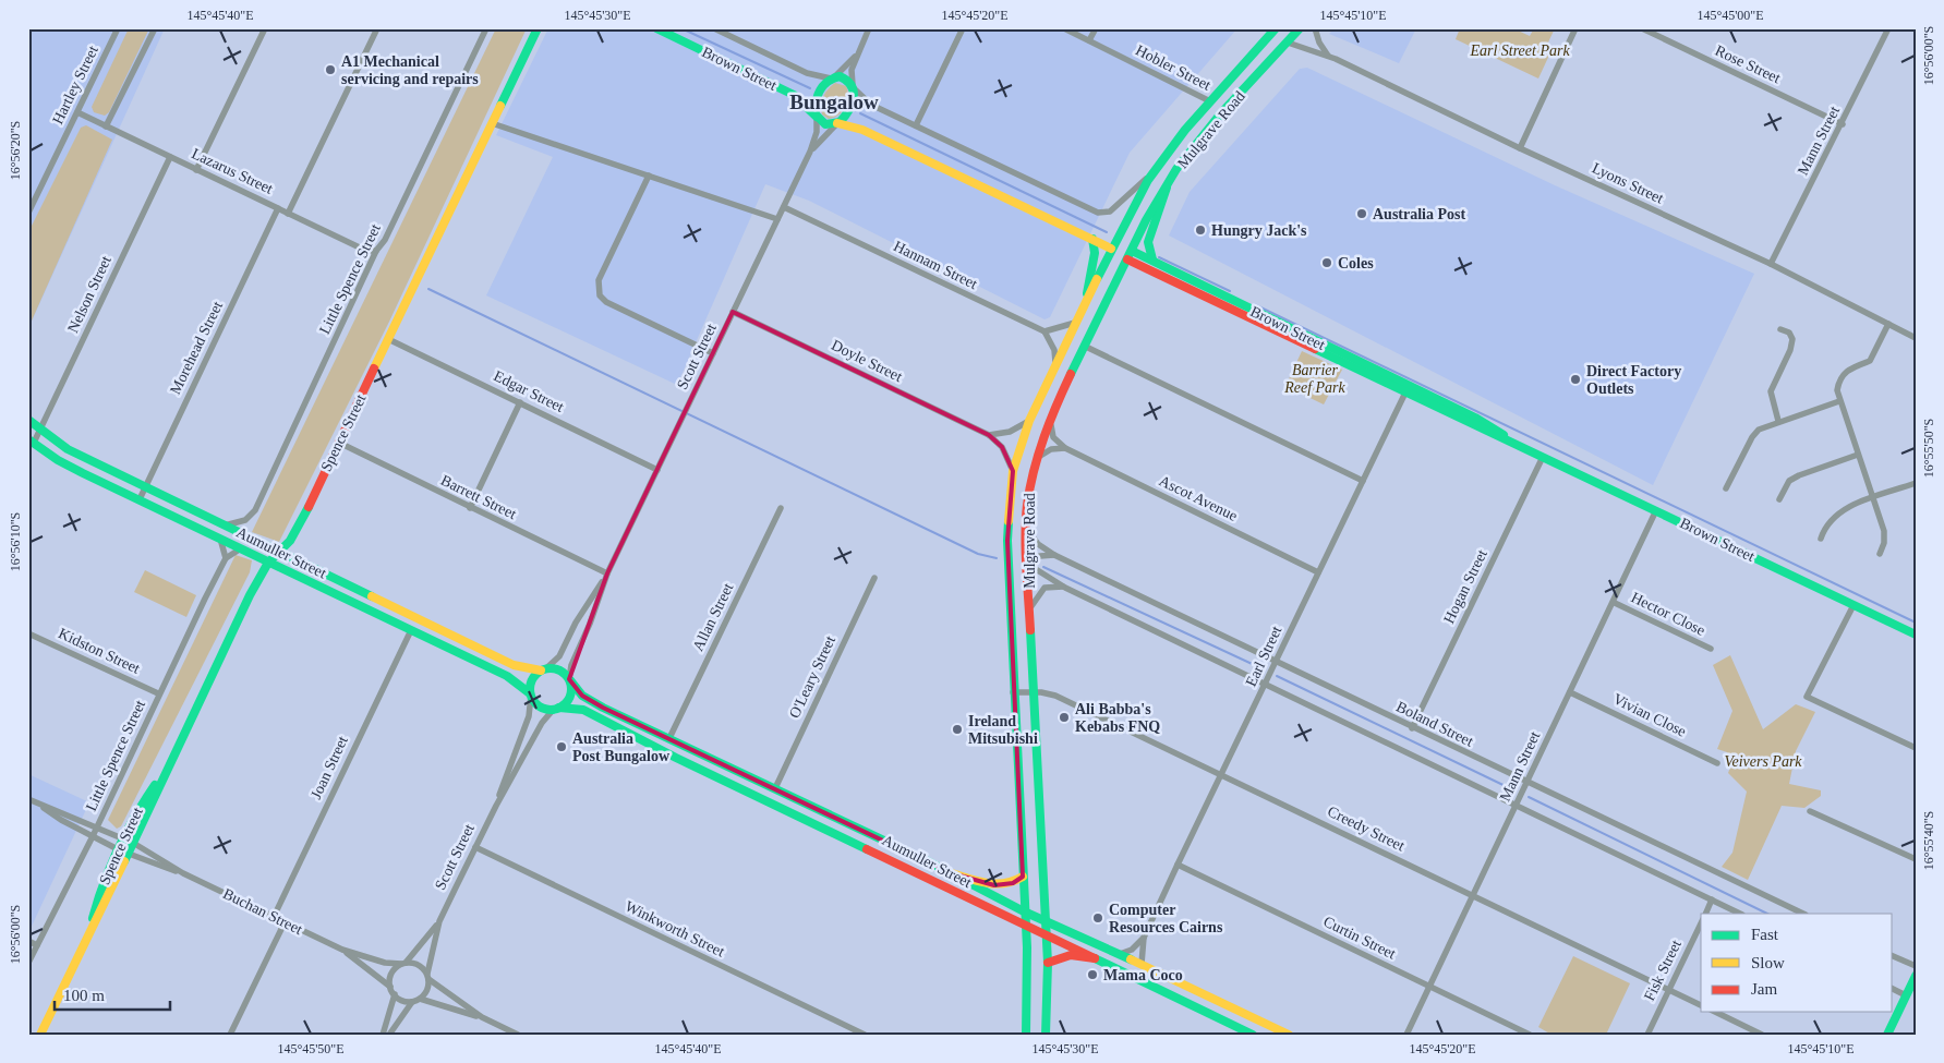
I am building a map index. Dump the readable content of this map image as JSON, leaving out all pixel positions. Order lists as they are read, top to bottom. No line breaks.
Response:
{"streets":{"main road":["Brown Street","Mulgrave Road","Spence Street","Aumuller Street","Buchan Street"],"street":["Rose Street","Hobler Street","Hartley Street","Mann Street","Lazarus Street","Lyons Street","Hannam Street","Little Spence Street","Nelson Street","Morehead Street","Scott Street","Doyle Street","Edgar Street","Barrett Street","Ascot Avenue","Hogan Street","Hector Close","Allan Street","Kidston Street","Earl Street","O'Leary Street","Vivian Close","Boland Street","Joan Street","Creedy Street","Winkworth Street","Curtin Street","Fisk Street"]},"crossings":[["Rose Street","Mann Street"],["Hobler Street","Mulgrave Road"],["Brown Street","Mulgrave Road"],["Brown Street","Mann Street"],["Brown Street","Scott Street"],["Brown Street","Hogan Street"],["Brown Street","Earl Street"],["Hartley Street","Lazarus Street"],["Mulgrave Road","Lyons Street"],["Mulgrave Road","Doyle Street"],["Mulgrave Road","Aumuller Street"],["Mulgrave Road","Boland Street"],["Mulgrave Road","Creedy Street"],["Mann Street","Lyons Street"],["Mann Street","Hector Close"],["Mann Street","Vivian Close"],["Mann Street","Boland Street"],["Mann Street","Creedy Street"],["Mann Street","Curtin Street"],["Lazarus Street","Little Spence Street"],["Lazarus Street","Nelson Street"],["Lazarus Street","Morehead Street"],["Hannam Street","Scott Street"],["Little Spence Street","Aumuller Street"],["Little Spence Street","Kidston Street"],["Little Spence Street","Buchan Street"],["Nelson Street","Aumuller Street"],["Morehead Street","Aumuller Street"],["Scott Street","Doyle Street"],["Scott Street","Edgar Street"],["Scott Street","Barrett Street"],["Scott Street","Aumuller Street"],["Scott Street","Buchan Street"],["Scott Street","Winkworth Street"],["Edgar Street","Spence Street"],["Spence Street","Barrett Street"],["Spence Street","Aumuller Street"],["Spence Street","Buchan Street"],["Ascot Avenue","Earl Street"],["Aumuller Street","Allan Street"],["Aumuller Street","Earl Street"],["Aumuller Street","O'Leary Street"],["Aumuller Street","Joan Street"],["Hogan Street","Boland Street"],["Earl Street","Boland Street"],["Earl Street","Creedy Street"],["Earl Street","Curtin Street"],["Joan Street","Buchan Street"],["Creedy Street","Fisk Street"]],"districts":["Bungalow"],"parks":["Earl Street Park","Barrier Reef Park","Veivers Park"],"places":["A1 Mechanical servicing and repairs","Australia Post","Hungry Jack's","Coles","Direct Factory Outlets","Ali Babba's Kebabs FNQ","Ireland Mitsubishi","Australia Post Bungalow","Computer Resources Cairns","Mama Coco"],"legend":["Fast","Slow","Jam"],"scale_bar":"100 m","coordinates":["145°45'40\"E","145°45'30\"E","145°45'20\"E","145°45'10\"E","145°45'00\"E","16°56'00\"S","16°56'20\"S","16°55'50\"S","16°56'10\"S","16°55'40\"S","145°45'50\"E"]}
